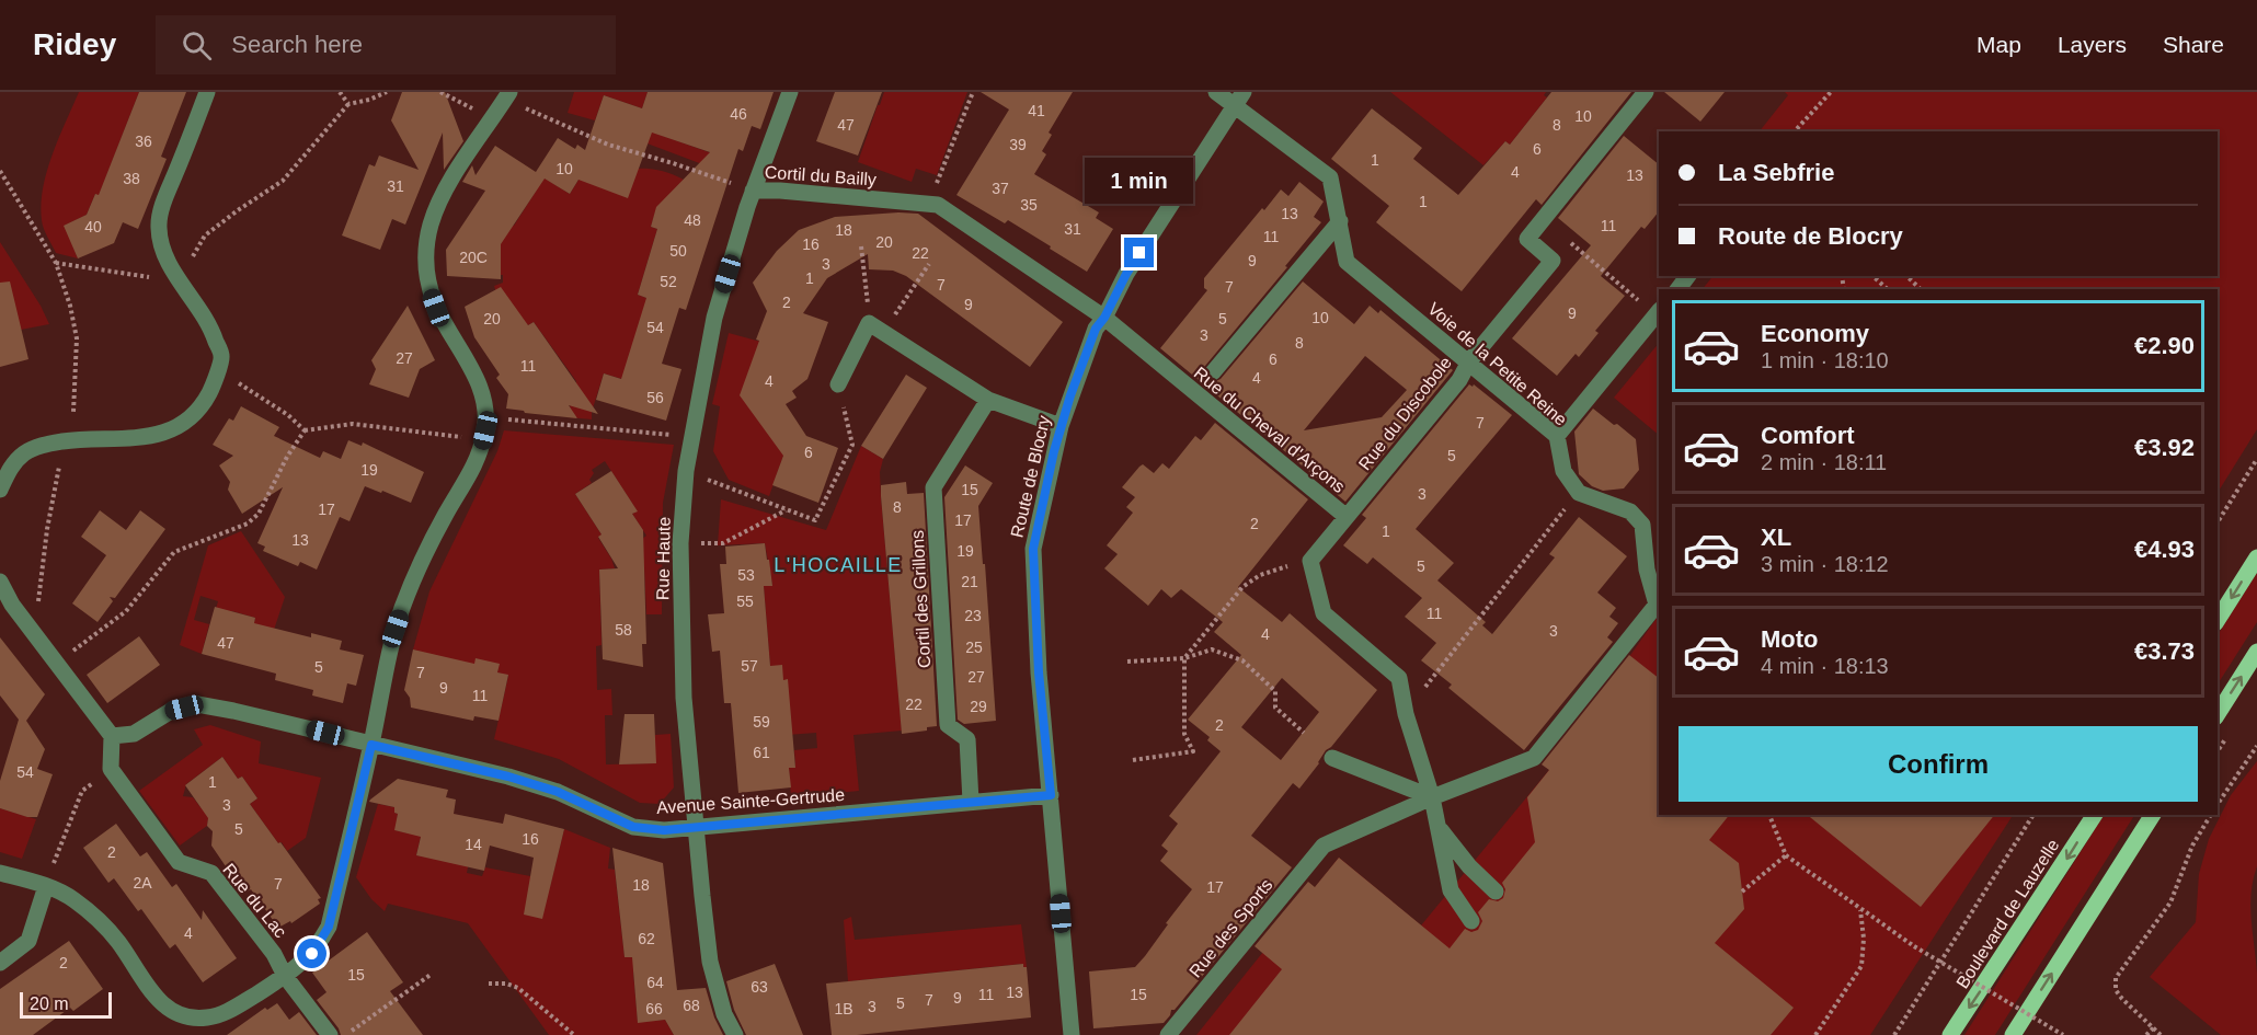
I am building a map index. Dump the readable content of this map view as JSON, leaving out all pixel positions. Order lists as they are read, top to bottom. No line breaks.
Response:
{"streets":{"main road":["Boulevard de Lauzelle"],"street":["Cortil du Bailly","Voie de la Petite Reine","Rue du Discobole","Rue du Cheval d'Arçons","Route de Blocry","Rue Haute","Cortil des Grillons","Avenue Sainte-Gertrude","Rue du Lac","Rue des Sports"]},"crossings":[["Cortil du Bailly","Rue du Cheval d'Arçons"],["Cortil du Bailly","Route de Blocry"],["Cortil du Bailly","Rue Haute"],["Voie de la Petite Reine","Rue du Discobole"],["Voie de la Petite Reine","Route de Blocry"],["Rue du Discobole","Rue du Cheval d'Arçons"],["Rue du Cheval d'Arçons","Route de Blocry"],["Route de Blocry","Avenue Sainte-Gertrude"],["Rue Haute","Avenue Sainte-Gertrude"],["Cortil des Grillons","Avenue Sainte-Gertrude"],["Avenue Sainte-Gertrude","Rue du Lac"]],"districts":["L'HOCAILLE"],"house_numbers":["41","46","10","47","8","36","39","6","1","10","4","13","38","31","37","1","35","13","48","11","40","31","18","11","20","16","50","22","20C","9","3","1","52","7","7","2","9","9","10","20","5","54","3","8","27","6","11","4","4","56","7","6","5","19","15","3","8","17","17","2","1","13","19","5","53","21","55","11","23","58","3","4","47","25","57","5","7","27","9","11","22","29","59","2","61","54","1","3","5","16","14","2","2A","7","18","17","4","62","2","15","64","63","13","11","15","9","7","5","68","3","66","1B"],"scale_bar":"20 m","page":{"header":"Ridey","search":"Search here","nav":["Map","Layers","Share"],"banner":["La Sebfrie","Route de Blocry"],"bubble":"1 min","list":[{"name":"Economy","note":"1 min · 18:10","value":"€2.90"},{"name":"Comfort","note":"2 min · 18:11","value":"€3.92"},{"name":"XL","note":"3 min · 18:12","value":"€4.93"},{"name":"Moto","note":"4 min · 18:13","value":"€3.73"}],"buttons":"Confirm","scale":"20 m"}}
